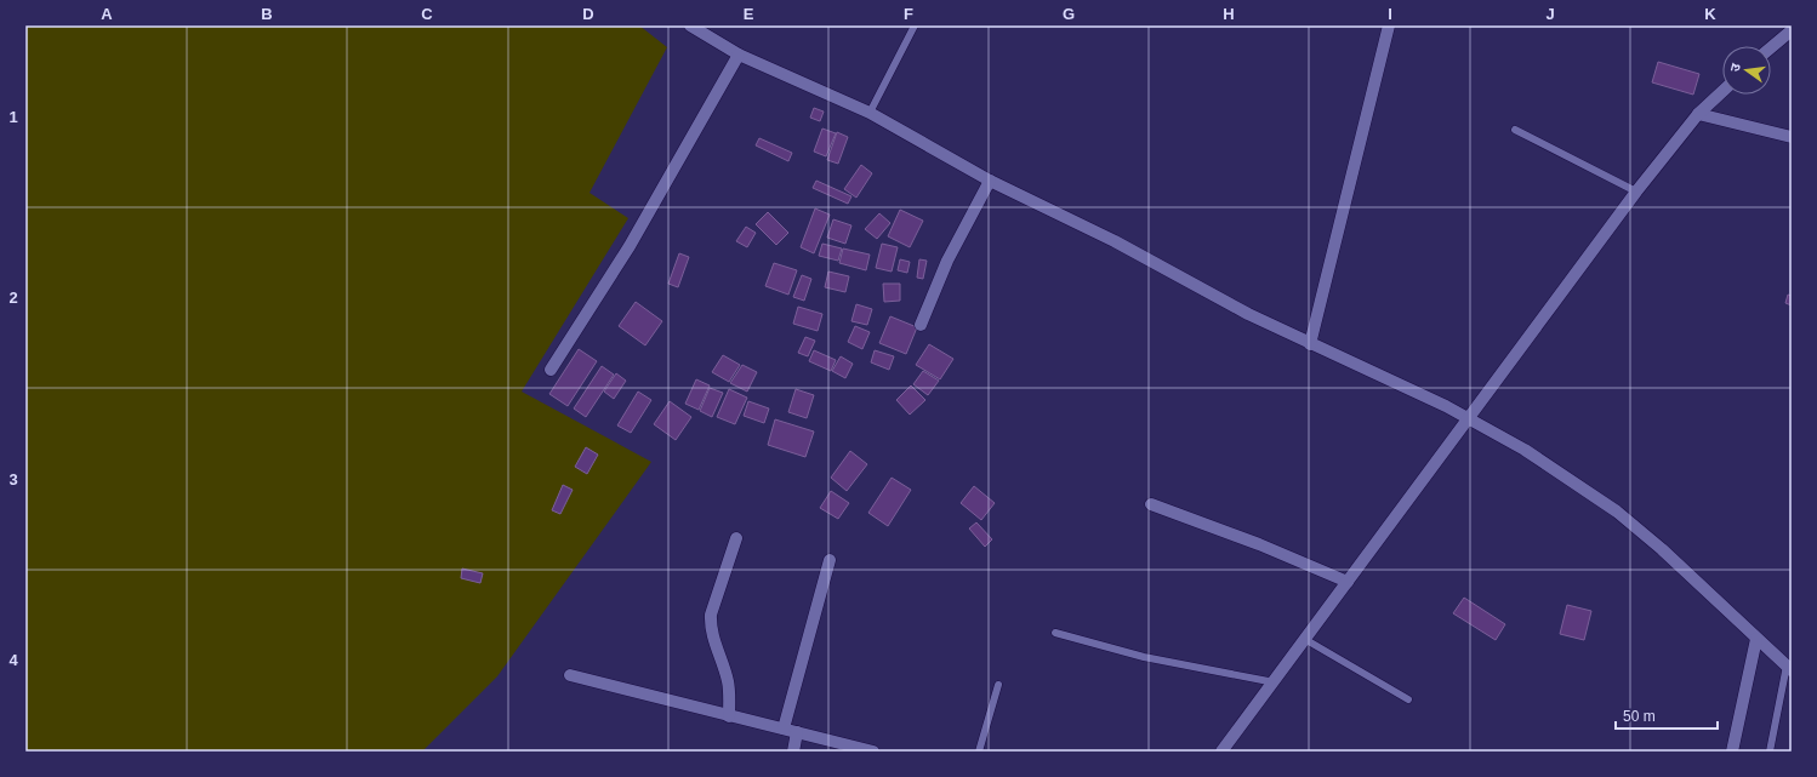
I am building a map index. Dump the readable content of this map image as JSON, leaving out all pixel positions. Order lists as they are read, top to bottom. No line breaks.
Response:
{"scale_bar":"50 m","north":"left","grid":{"columns":["A","B","C","D","E","F","G","H","I","J","K"],"rows":["1","2","3","4"]}}
